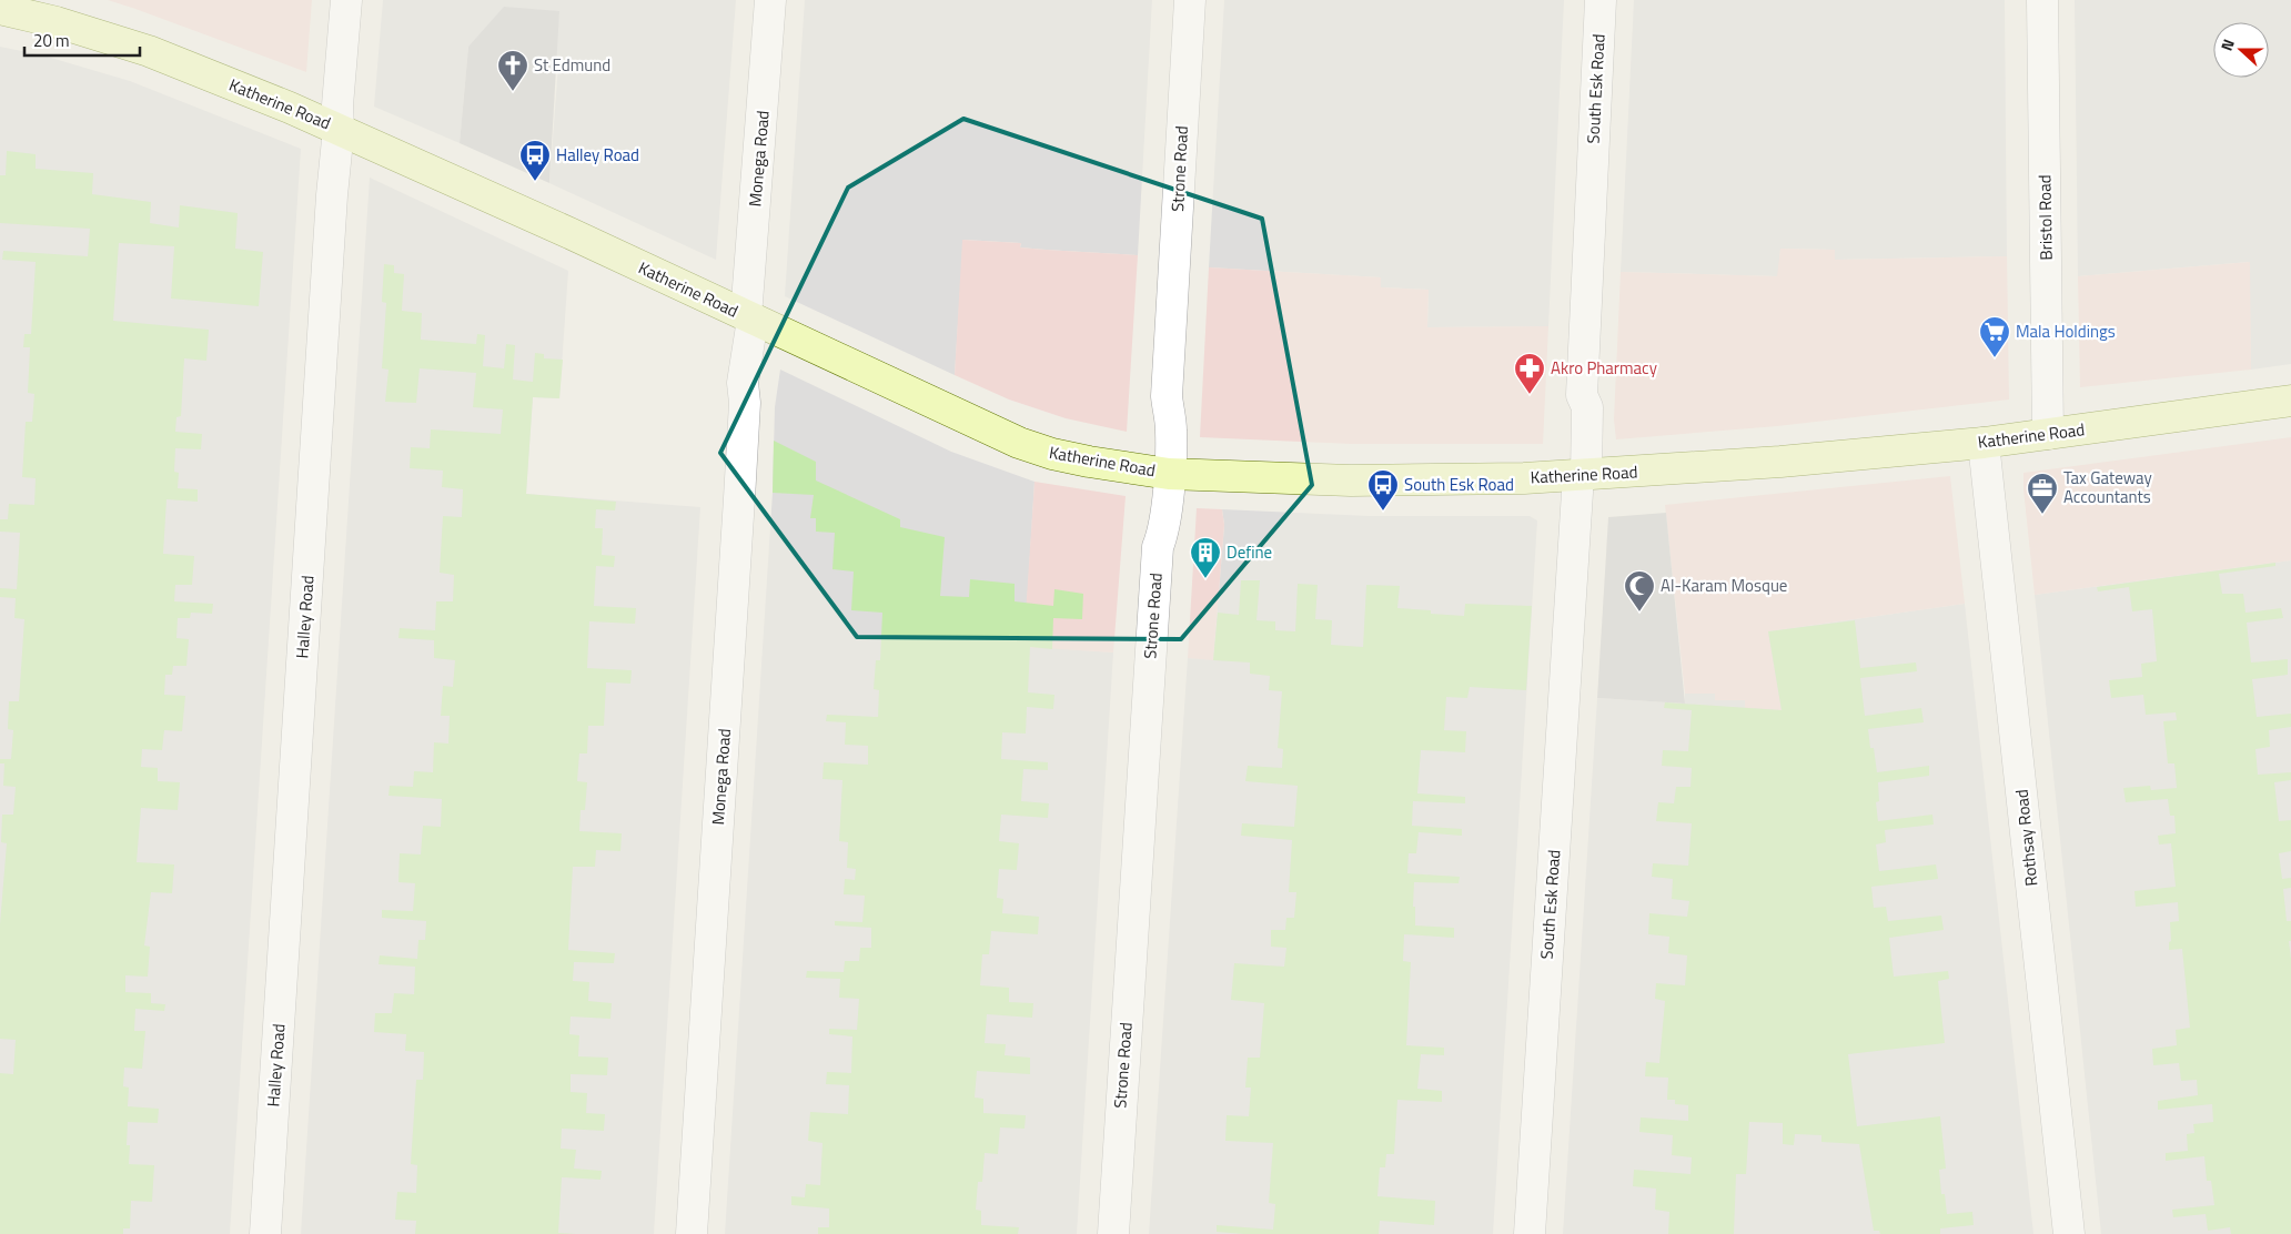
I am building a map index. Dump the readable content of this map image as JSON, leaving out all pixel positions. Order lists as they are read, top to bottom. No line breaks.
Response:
{"streets":{"main road":["Katherine Road"],"street":["South Esk Road","Monega Road","Strone Road","Bristol Road","Halley Road","Rothsay Road"]},"crossings":[["South Esk Road","Katherine Road"],["Katherine Road","Monega Road"],["Katherine Road","Strone Road"],["Katherine Road","Bristol Road"],["Katherine Road","Halley Road"],["Katherine Road","Rothsay Road"]],"places":{"church":["St Edmund"],"bus stop":["Halley Road","South Esk Road"],"supermarket":["Mala Holdings"],"pharmacy":["Akro Pharmacy"],"office":["Tax Gateway Accountants"],"building":["Define"],"mosque":["Al-Karam Mosque"]},"scale_bar":"20 m","north":"left"}
